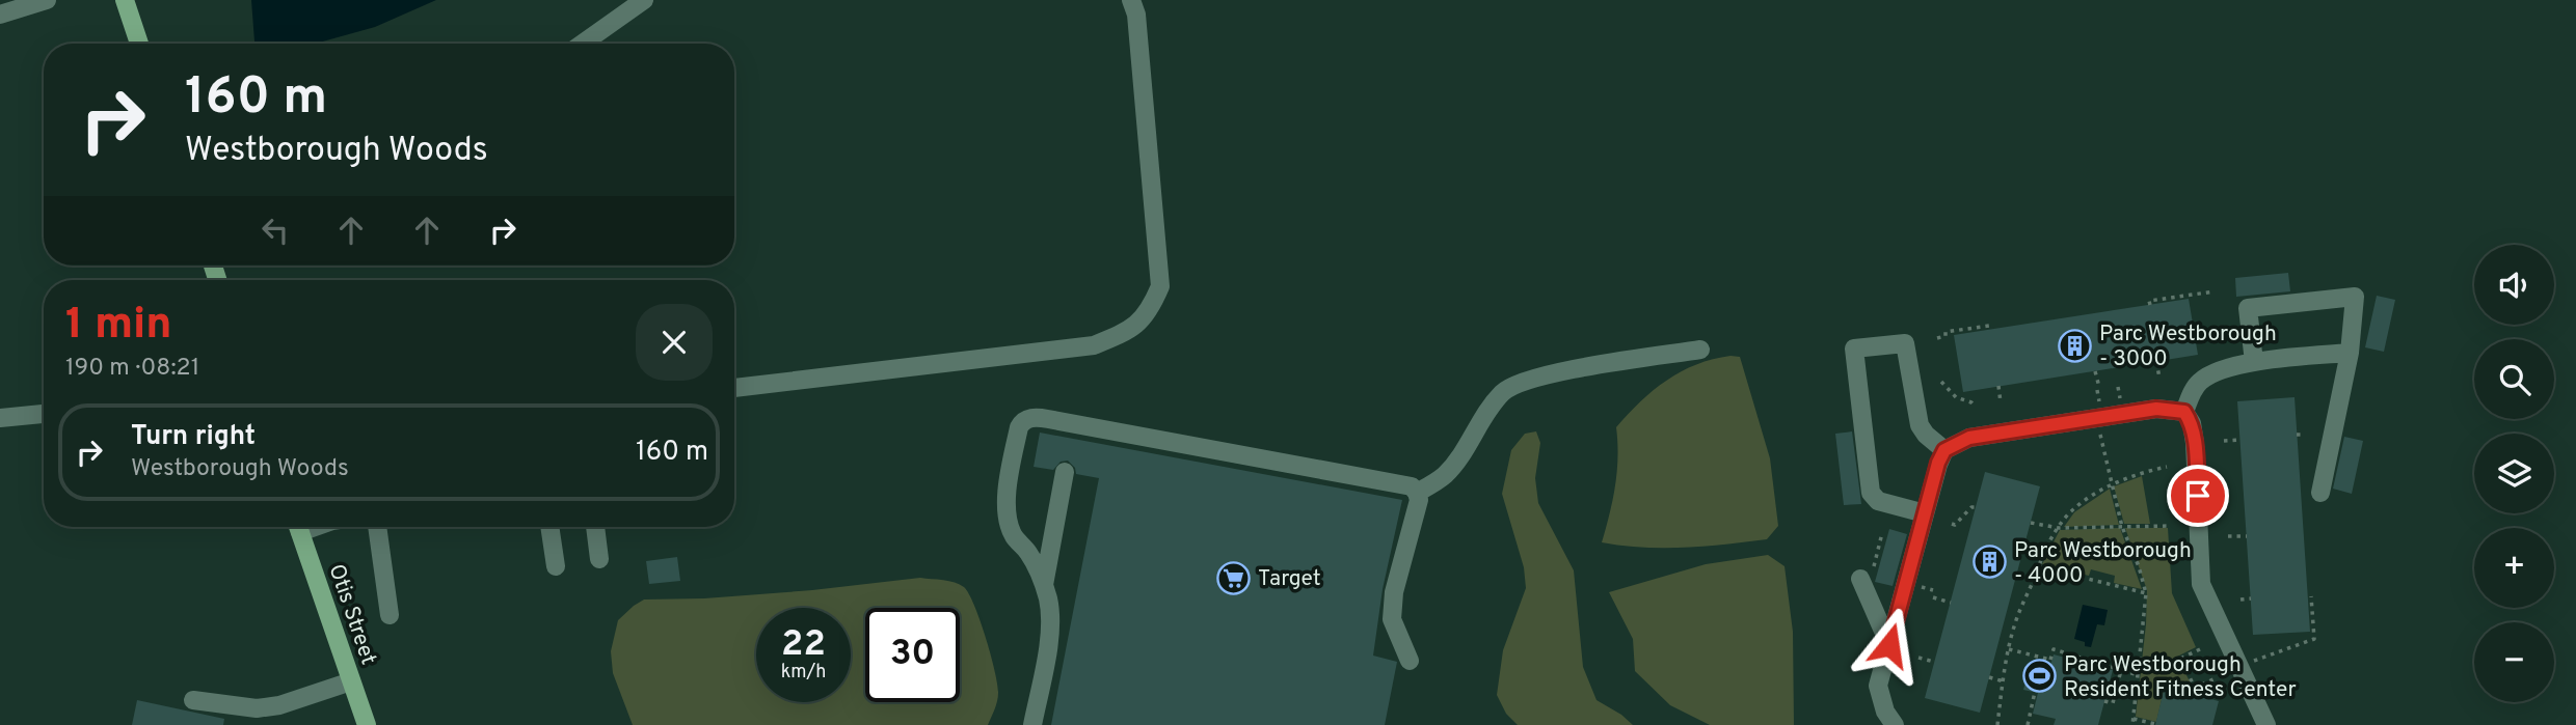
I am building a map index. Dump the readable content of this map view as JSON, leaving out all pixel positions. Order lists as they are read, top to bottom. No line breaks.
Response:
{"streets":{"main road":["Otis Street"]},"places":{"building":["Parc Westborough - 3000","Parc Westborough - 4000"],"supermarket":["Target"],"sports":["Parc Westborough Resident Fitness Center"]},"page":{"turn":["160 m","Westborough Woods"],"map_buttons":["+","−"],"heading":["1 min","190 m · 08:21"],"list":[{"name":"Turn right","note":"Westborough Woods","value":"160 m"}],"speed":"22 km/h","limit":"30"}}
